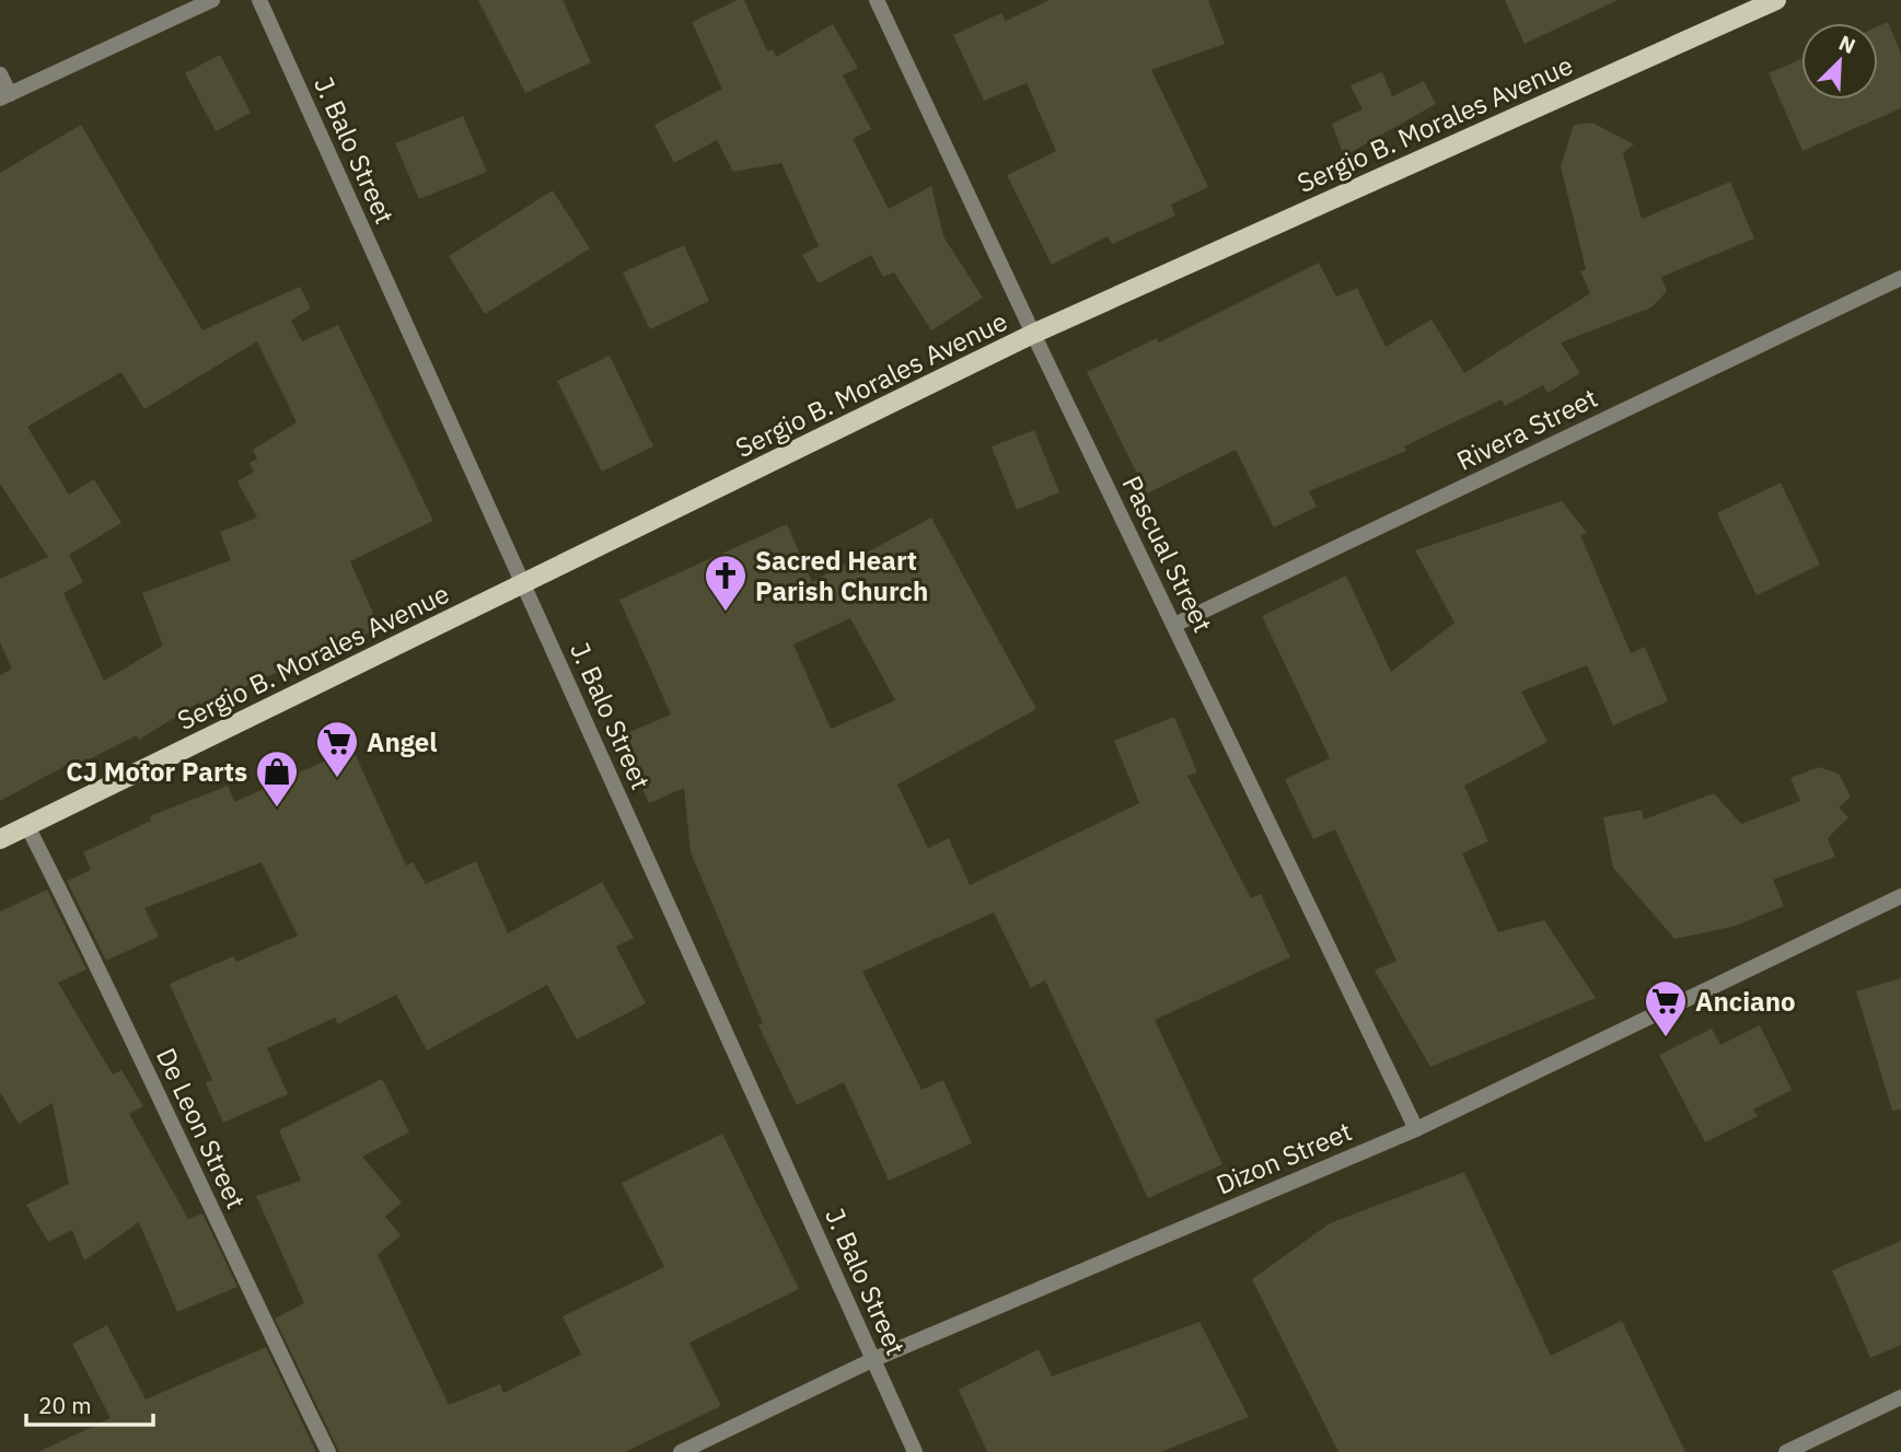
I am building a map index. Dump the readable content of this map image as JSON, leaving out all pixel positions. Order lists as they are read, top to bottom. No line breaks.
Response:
{"streets":{"main road":["Sergio B. Morales Avenue"],"street":["J. Balo Street","Rivera Street","Pascual Street","De Leon Street","Dizon Street"]},"crossings":[["Sergio B. Morales Avenue","J. Balo Street"],["Sergio B. Morales Avenue","Pascual Street"],["Sergio B. Morales Avenue","De Leon Street"],["J. Balo Street","Dizon Street"],["Rivera Street","Pascual Street"],["Pascual Street","Dizon Street"]],"places":{"church":["Sacred Heart Parish Church"],"supermarket":["Angel","Anciano"],"shop":["CJ Motor Parts"]},"scale_bar":"20 m","north":"top right"}
